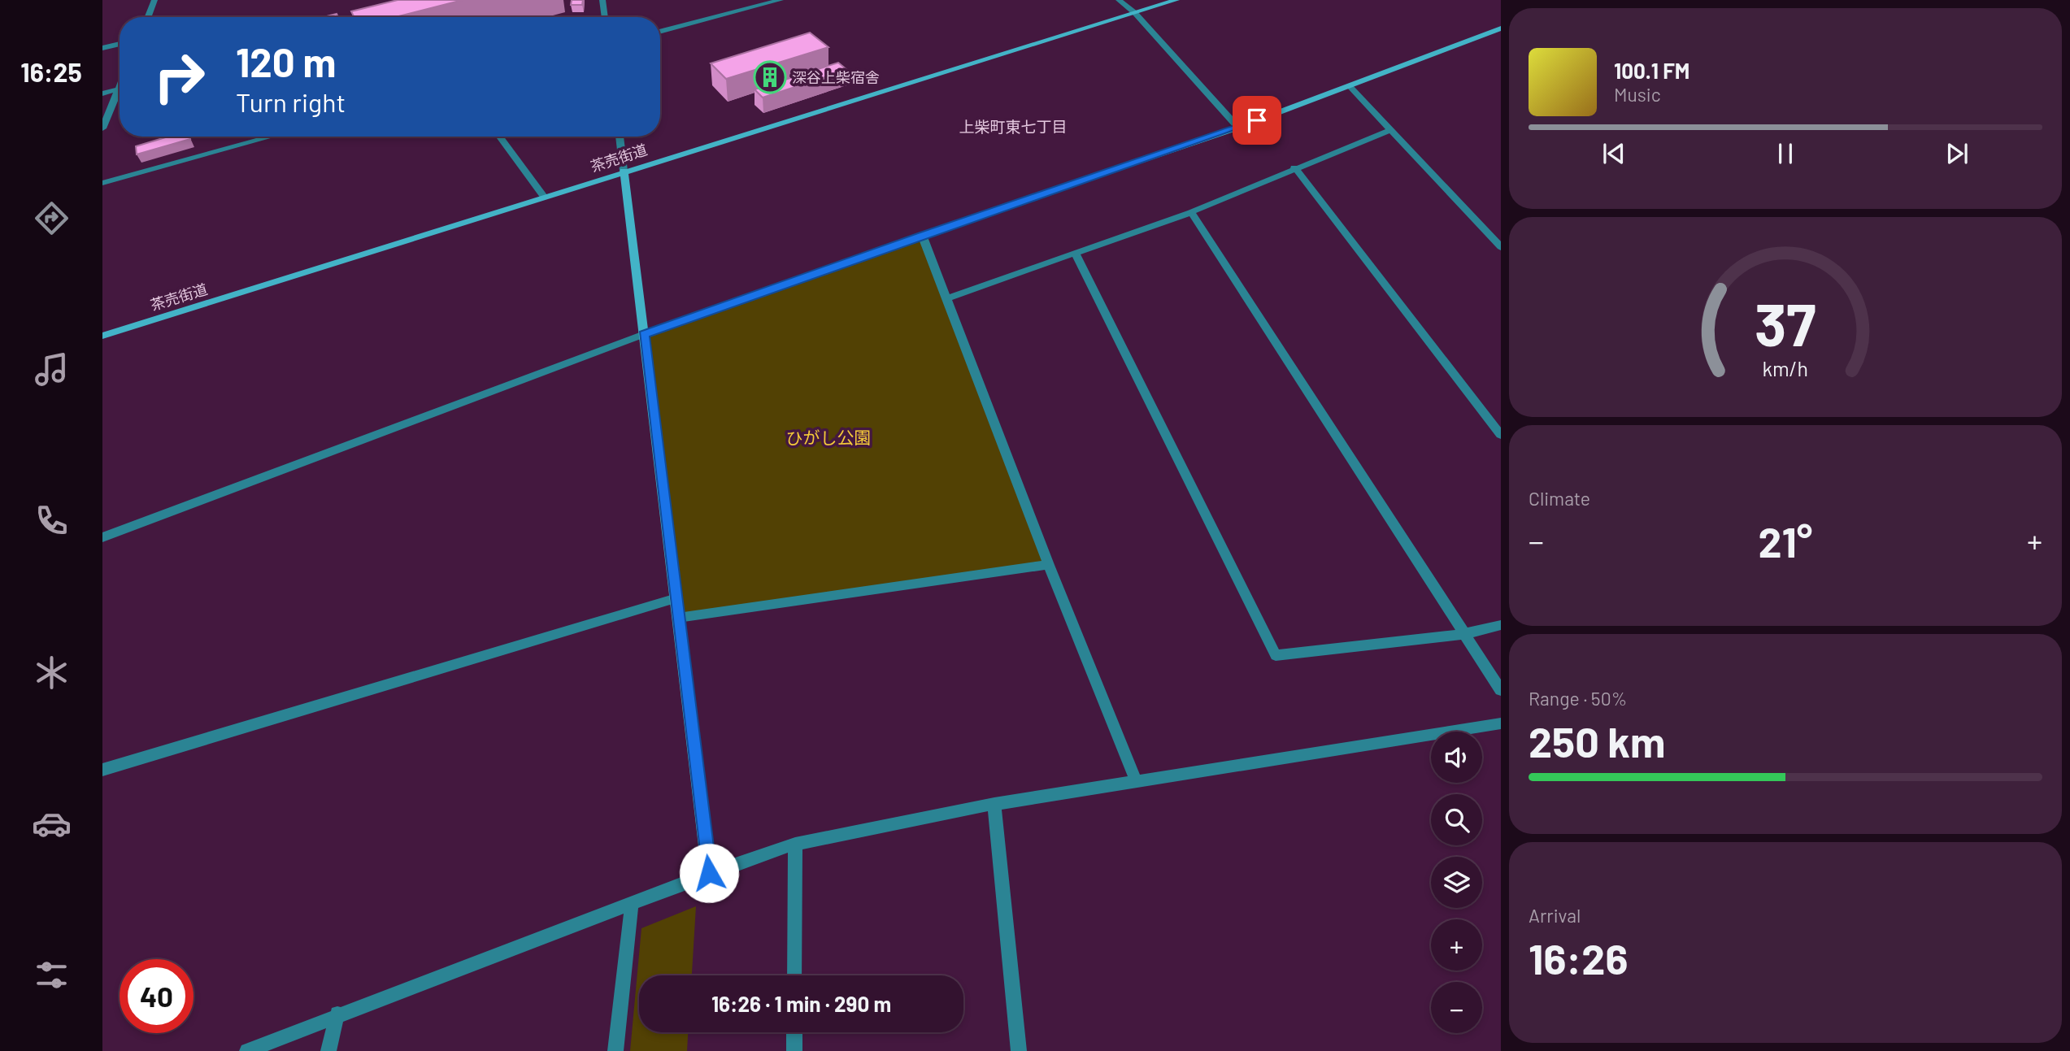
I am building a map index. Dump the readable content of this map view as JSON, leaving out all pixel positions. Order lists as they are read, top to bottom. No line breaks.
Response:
{"streets":{"street":["茶売街道"]},"districts":["上柴町東七丁目"],"parks":["ひがし公園"],"places":{"building":["深谷上柴宿舎"]},"page":{"tabs":"16:25","turn":["120 m","Turn right"],"song":["100.1 FM","Music"],"tile":["Climate",["Range · 50%","250 km"],["Arrival","16:26"]],"heat":["−","21°","+"],"map_buttons":["+","−"],"limit":"40","trip":"16:26 · 1 min · 290 m","gauge":["37","km/h"]}}
